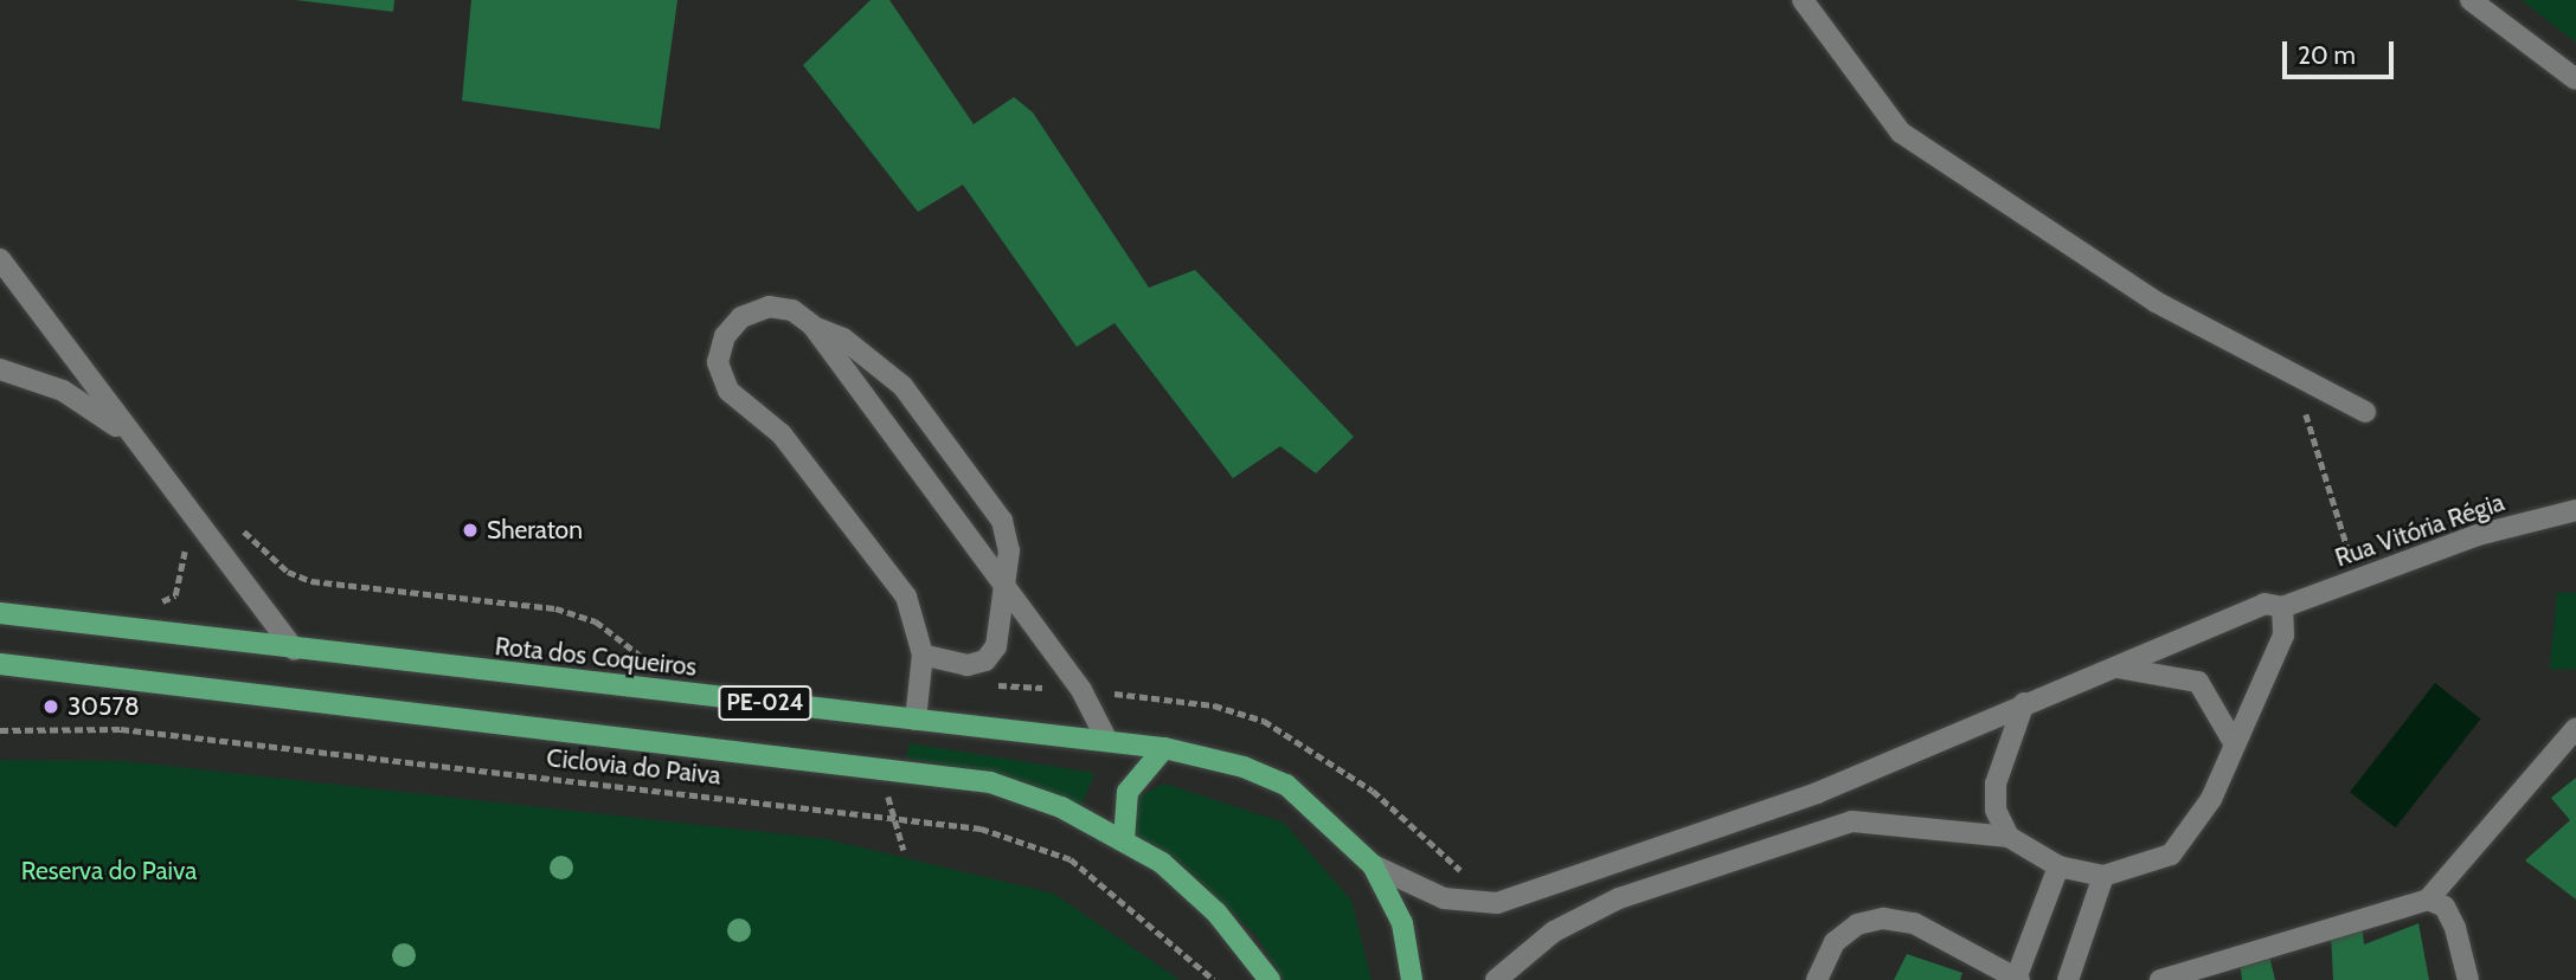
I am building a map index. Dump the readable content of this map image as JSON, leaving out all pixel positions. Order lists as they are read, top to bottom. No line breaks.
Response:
{"streets":{"main road":["Rota dos Coqueiros","PE-024"],"lane":["Rua Vitória Régia"],"path":["Ciclovia do Paiva"]},"parks":["Reserva do Paiva"],"places":["Sheraton","30578"],"scale_bar":"20 m"}
